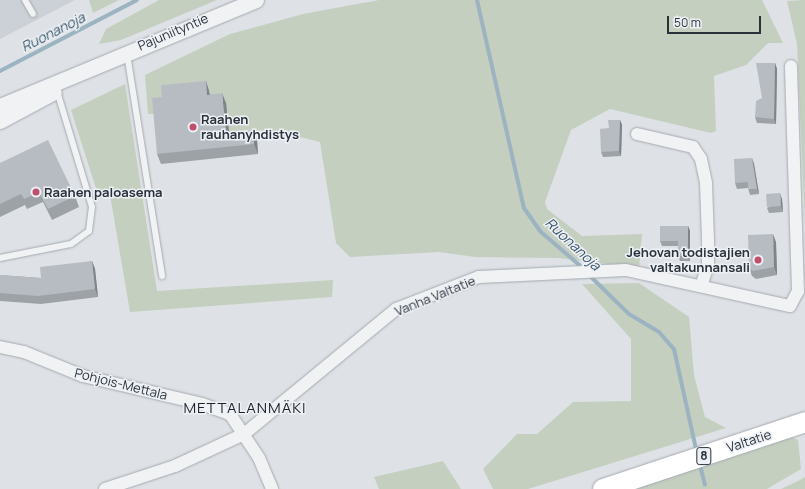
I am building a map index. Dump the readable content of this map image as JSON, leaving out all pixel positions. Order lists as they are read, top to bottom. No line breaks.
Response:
{"streets":{"highway":["Valtatie","8"],"street":["Pajuniityntie","Vanha Valtatie","Pohjois-Mettala"]},"crossings":[["Vanha Valtatie","Pohjois-Mettala"]],"districts":["METTALANMÄKI"],"water":["Ruonanoja"],"places":["Raahen rauhanyhdistys","Raahen paloasema","Jehovan todistajien valtakunnansali"],"scale_bar":"50 m"}
